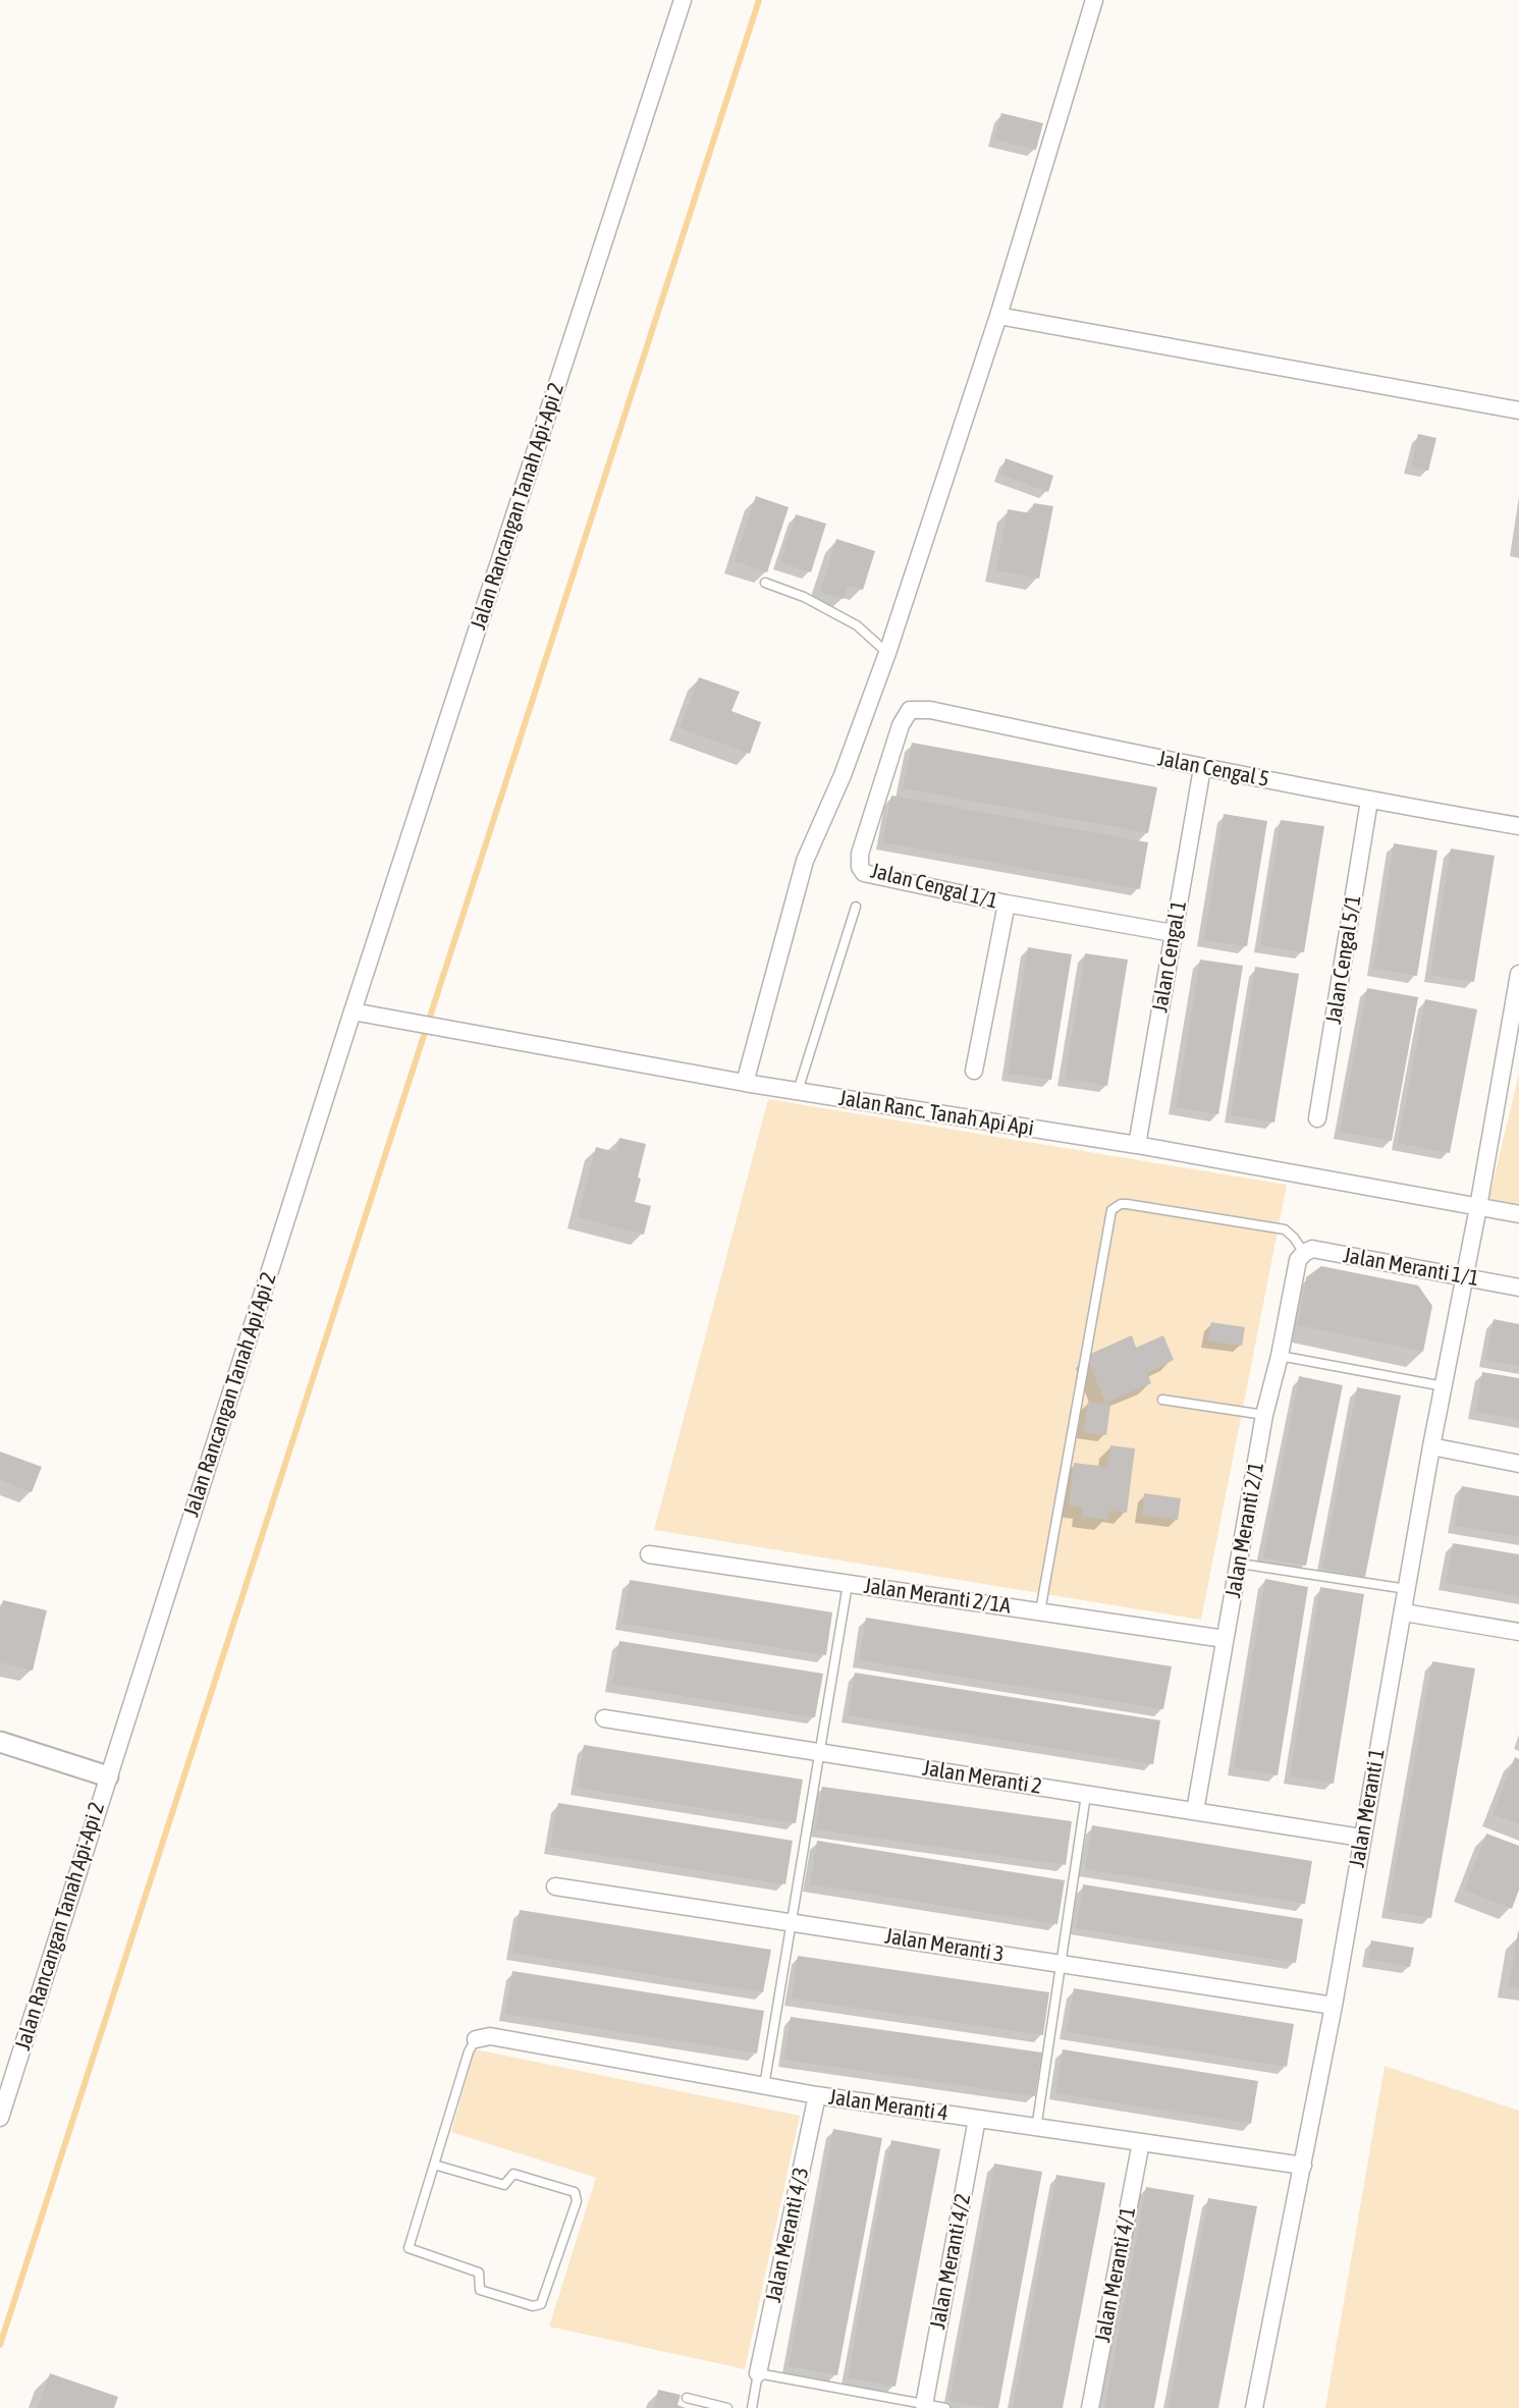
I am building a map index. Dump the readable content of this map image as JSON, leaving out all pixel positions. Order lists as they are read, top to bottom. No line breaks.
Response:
{"streets":{"street":["Jalan Rancangan Tanah Api-Api 2","Jalan Cengal 5","Jalan Cengal 1/1","Jalan Cengal 1","Jalan Cengal 5/1","Jalan Ranc. Tanah Api Api","Jalan Meranti 1/1","Jalan Rancangan Tanah Api Api 2","Jalan Meranti 2/1","Jalan Meranti 2/1A","Jalan Meranti 2","Jalan Meranti 1","Jalan Meranti 3","Jalan Meranti 4","Jalan Meranti 4/3","Jalan Meranti 4/2","Jalan Meranti 4/1"]},"crossings":[["Jalan Rancangan Tanah Api-Api 2","Jalan Ranc. Tanah Api Api"],["Jalan Rancangan Tanah Api-Api 2","Jalan Rancangan Tanah Api Api 2"],["Jalan Cengal 5","Jalan Cengal 1/1"],["Jalan Cengal 5","Jalan Cengal 1"],["Jalan Cengal 5","Jalan Cengal 5/1"],["Jalan Cengal 1/1","Jalan Cengal 1"],["Jalan Cengal 1","Jalan Ranc. Tanah Api Api"],["Jalan Ranc. Tanah Api Api","Jalan Rancangan Tanah Api Api 2"],["Jalan Ranc. Tanah Api Api","Jalan Meranti 1"],["Jalan Meranti 1/1","Jalan Meranti 2/1"],["Jalan Meranti 1/1","Jalan Meranti 1"],["Jalan Meranti 2/1","Jalan Meranti 2/1A"],["Jalan Meranti 2/1","Jalan Meranti 2"],["Jalan Meranti 2","Jalan Meranti 1"],["Jalan Meranti 1","Jalan Meranti 3"],["Jalan Meranti 1","Jalan Meranti 4"],["Jalan Meranti 4","Jalan Meranti 4/3"],["Jalan Meranti 4","Jalan Meranti 4/2"],["Jalan Meranti 4","Jalan Meranti 4/1"]]}
